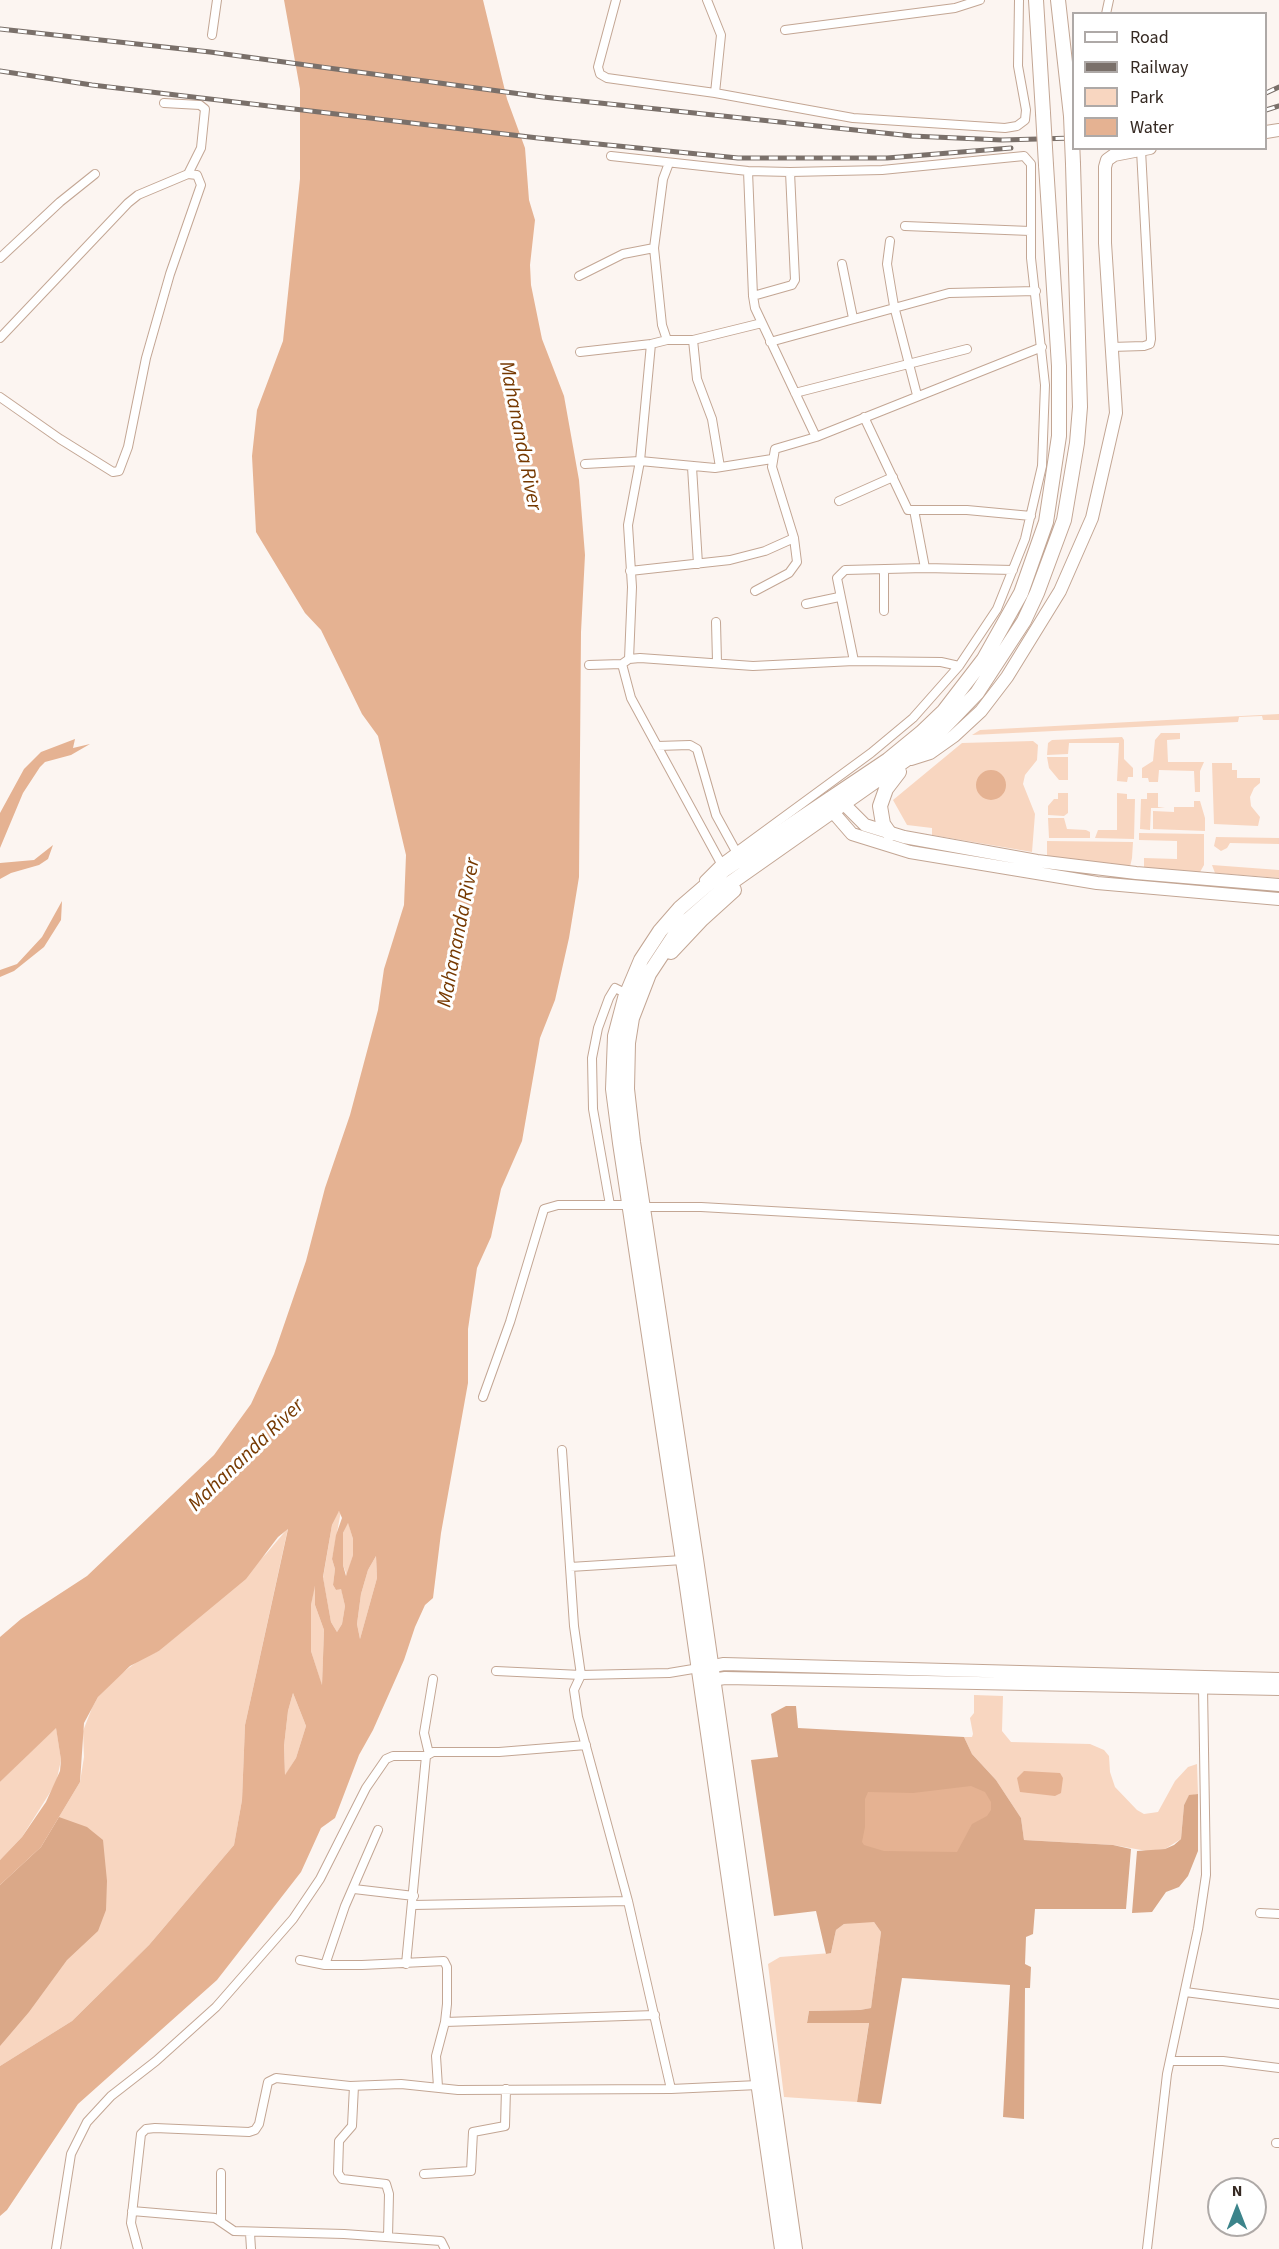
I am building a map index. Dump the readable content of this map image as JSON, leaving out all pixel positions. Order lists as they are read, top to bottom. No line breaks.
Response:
{"water":["Mahananda River"],"legend":["Road","Railway","Park","Water"],"north":"top"}
